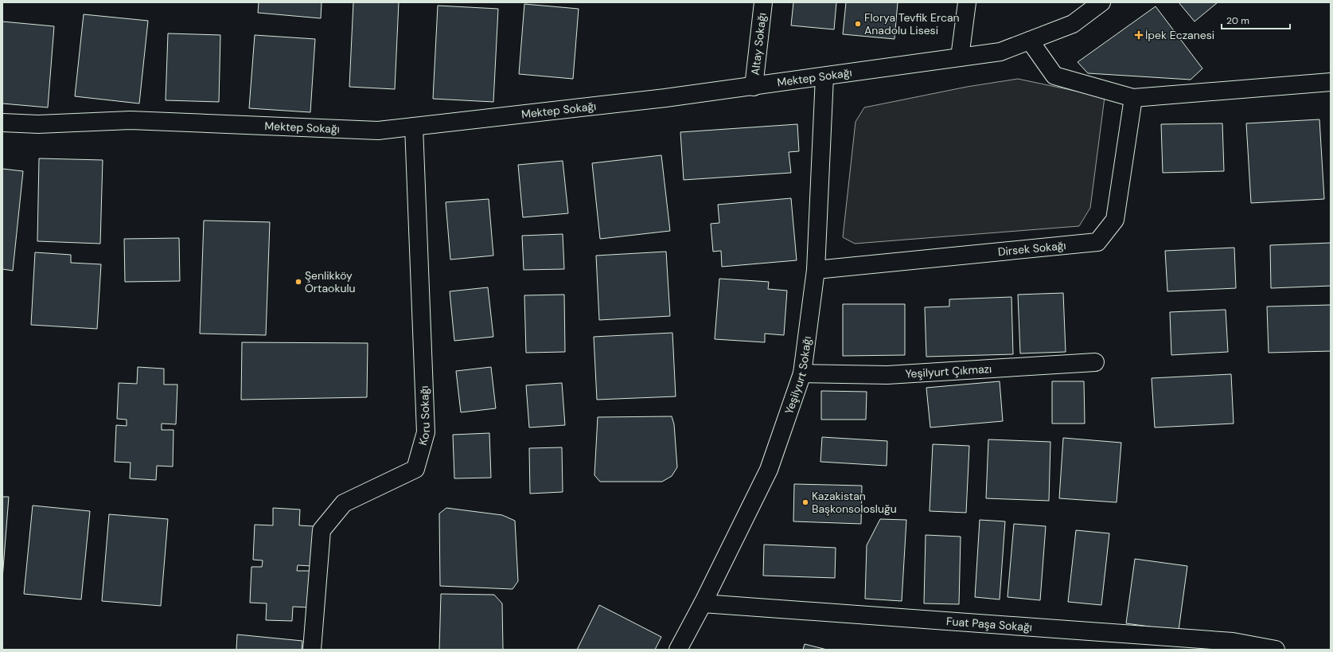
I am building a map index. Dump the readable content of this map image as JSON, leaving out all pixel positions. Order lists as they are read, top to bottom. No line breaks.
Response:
{"streets":{"street":["Altay Sokağı","Mektep Sokağı","Dirsek Sokağı","Yeşilyurt Çıkmazı","Yeşilyurt Sokağı","Koru Sokağı","Fuat Paşa Sokağı"]},"crossings":[["Altay Sokağı","Mektep Sokağı"],["Mektep Sokağı","Yeşilyurt Sokağı"],["Mektep Sokağı","Koru Sokağı"],["Dirsek Sokağı","Yeşilyurt Sokağı"],["Yeşilyurt Çıkmazı","Yeşilyurt Sokağı"],["Yeşilyurt Sokağı","Fuat Paşa Sokağı"]],"places":{"other":["Florya Tevfik Ercan Anadolu Lisesi","Şenlikköy Ortaokulu","Kazakistan Başkonsolosluğu"],"health":["İpek Eczanesi"]},"scale_bar":"20 m"}
